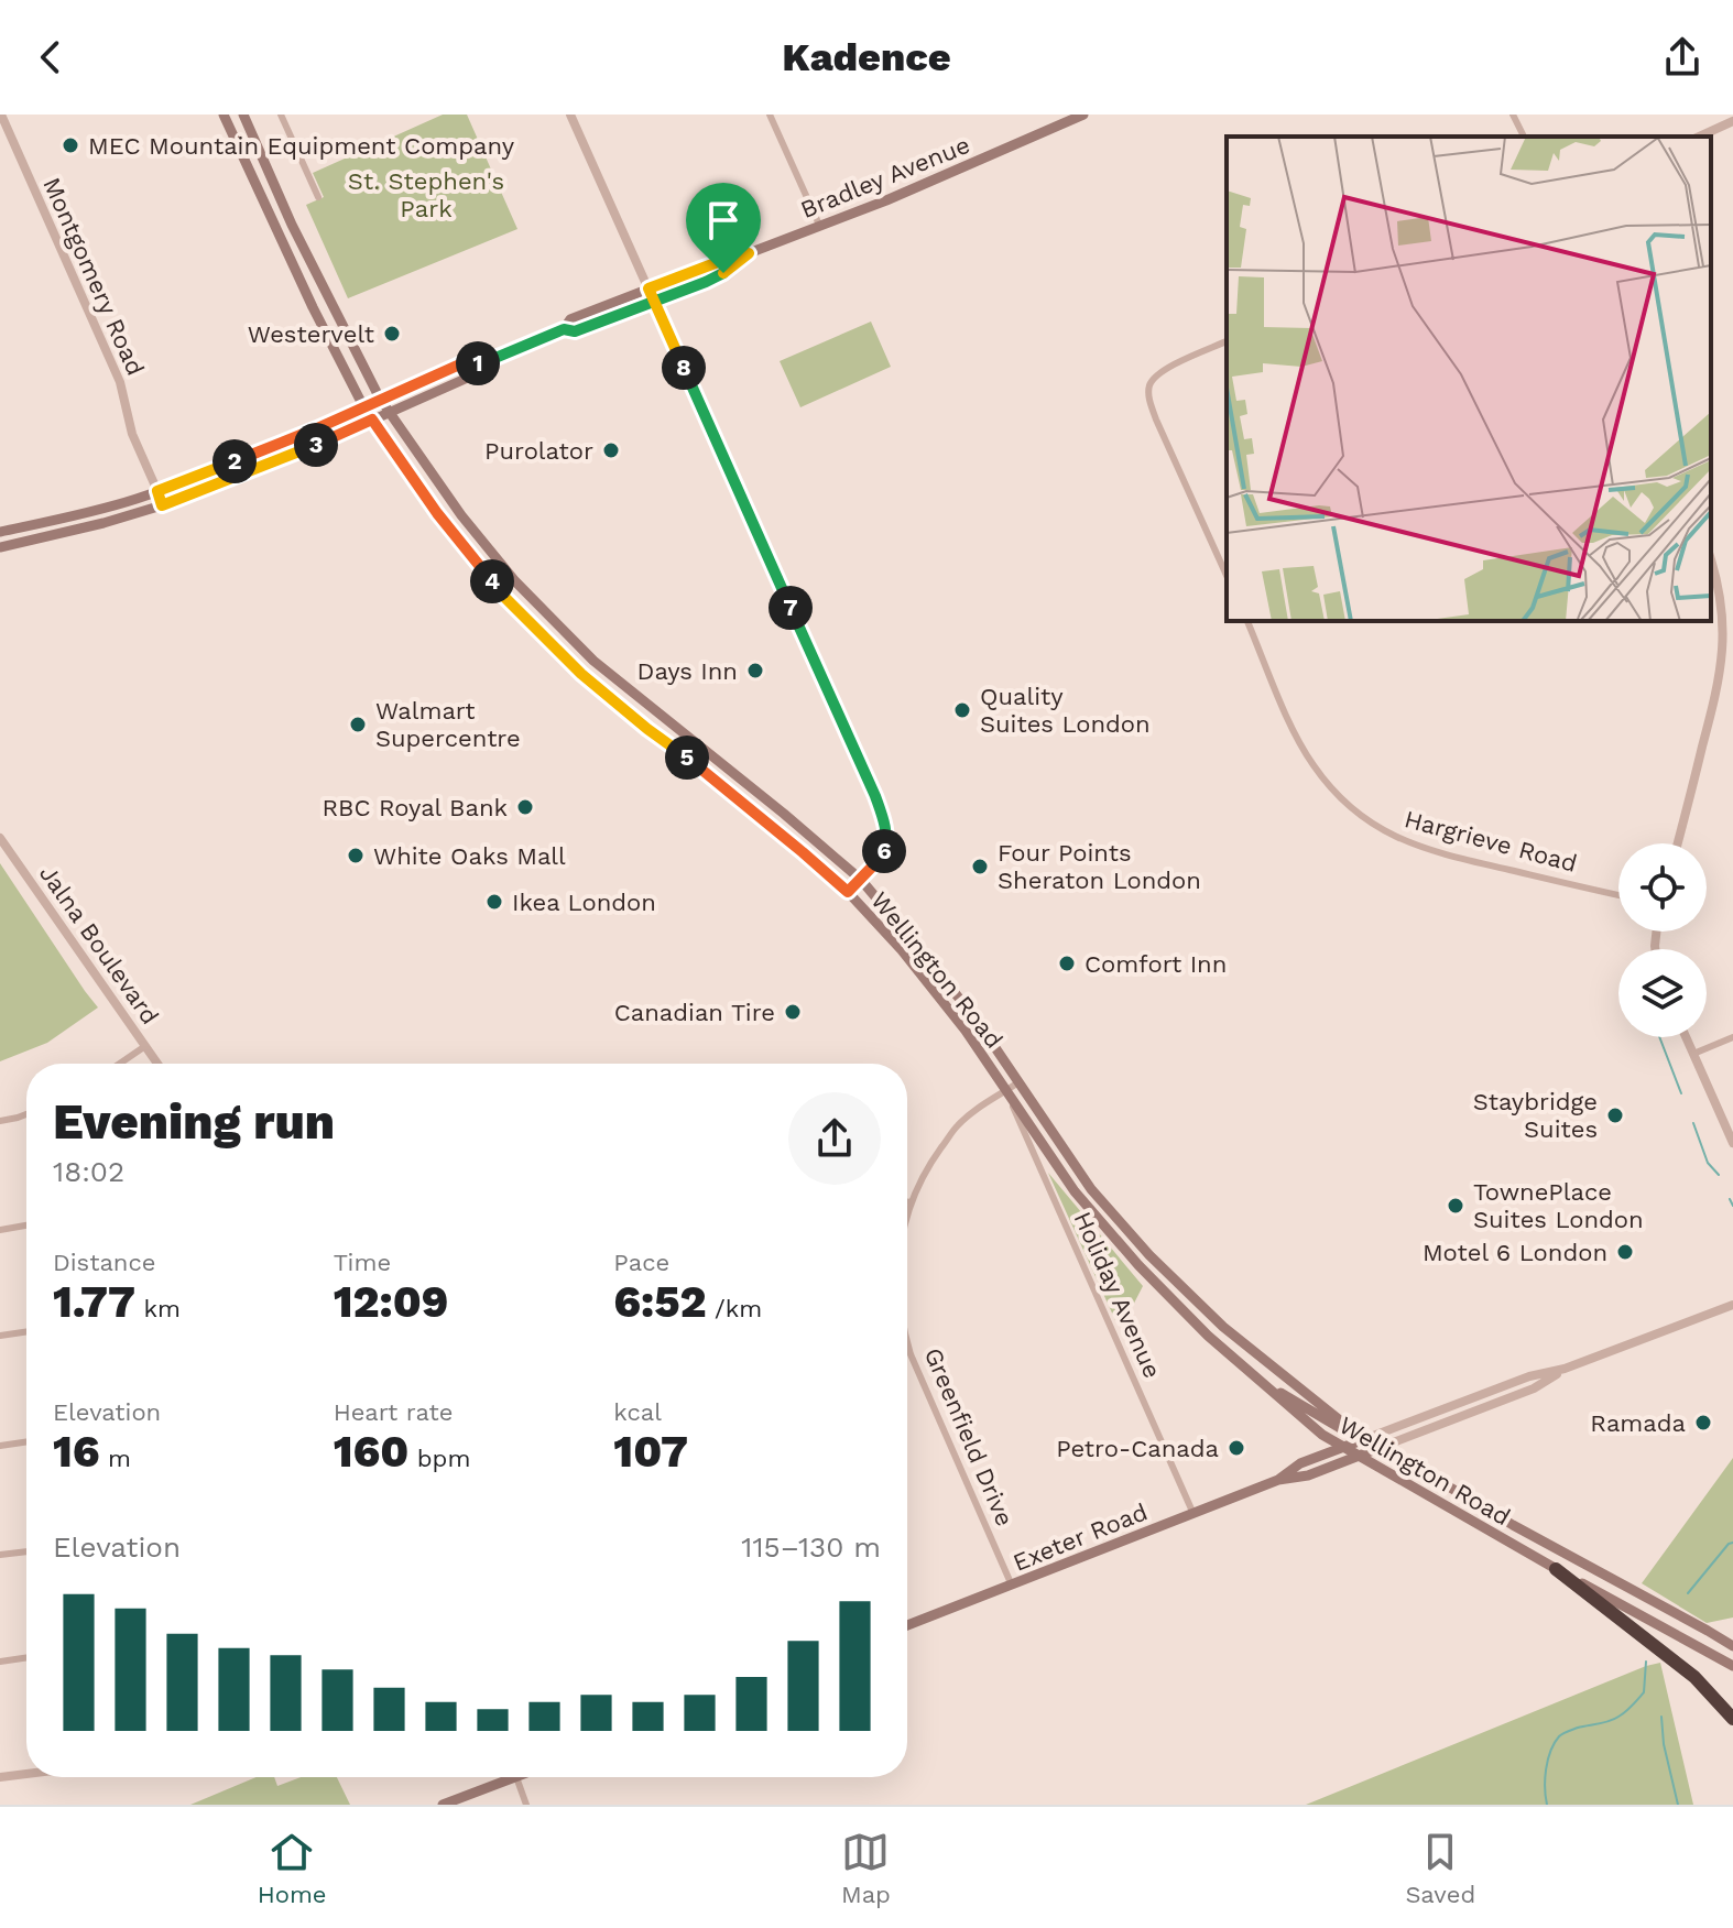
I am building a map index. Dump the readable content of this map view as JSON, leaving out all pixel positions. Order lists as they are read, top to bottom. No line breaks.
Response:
{"streets":{"main road":["Bradley Avenue","Wellington Road","Exeter Road"],"street":["Montgomery Road","Hargrieve Road","Jalna Boulevard","Holiday Avenue","Greenfield Drive"]},"crossings":[["Bradley Avenue","Montgomery Road"],["Bradley Avenue","Wellington Road"],["Wellington Road","Holiday Avenue"],["Wellington Road","Greenfield Drive"],["Wellington Road","Exeter Road"],["Holiday Avenue","Greenfield Drive"],["Holiday Avenue","Exeter Road"],["Greenfield Drive","Exeter Road"]],"parks":["St. Stephen's Park"],"places":["MEC Mountain Equipment Company","Westervelt","Purolator","Days Inn","Quality Suites London","Walmart Supercentre","RBC Royal Bank","White Oaks Mall","Four Points Sheraton London","Ikea London","Comfort Inn","Canadian Tire","Staybridge Suites","TownePlace Suites London","Motel 6 London","Ramada","Petro-Canada"],"page":{"header":"Kadence","pins":["1","8","3","2","4","7","5","6"],"heading":["Evening run","18:02"],"stats":[["Distance","1.77 km"],["Time","12:09"],["Pace","6:52 /km"],["Elevation","16 m"],["Heart rate","160 bpm"],["kcal","107"]],"chart":["Elevation","115–130 m"],"tabs":["Home","Map","Saved"]}}
